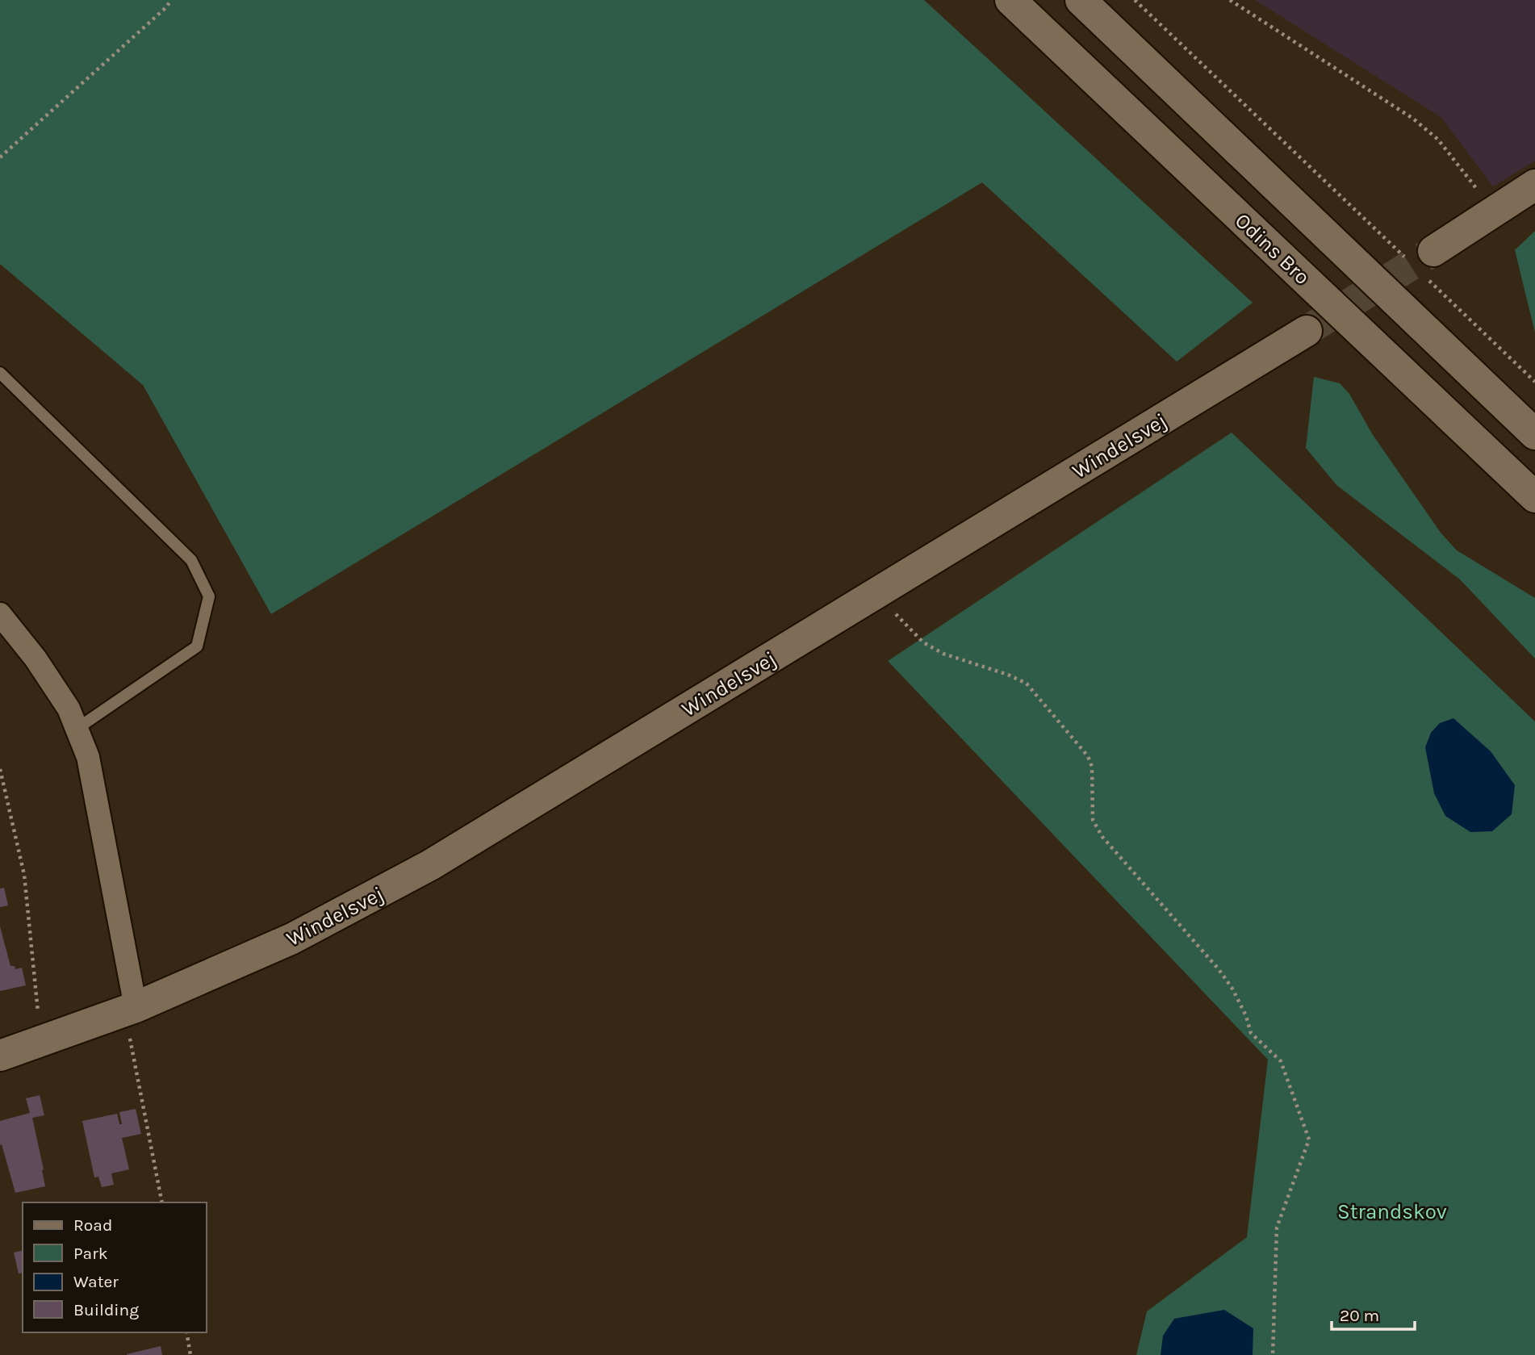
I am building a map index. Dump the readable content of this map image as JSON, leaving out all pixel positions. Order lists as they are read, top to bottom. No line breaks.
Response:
{"streets":{"street":["Odins Bro","Windelsvej"]},"parks":["Strandskov"],"legend":["Road","Park","Water","Building"],"scale_bar":"20 m"}
